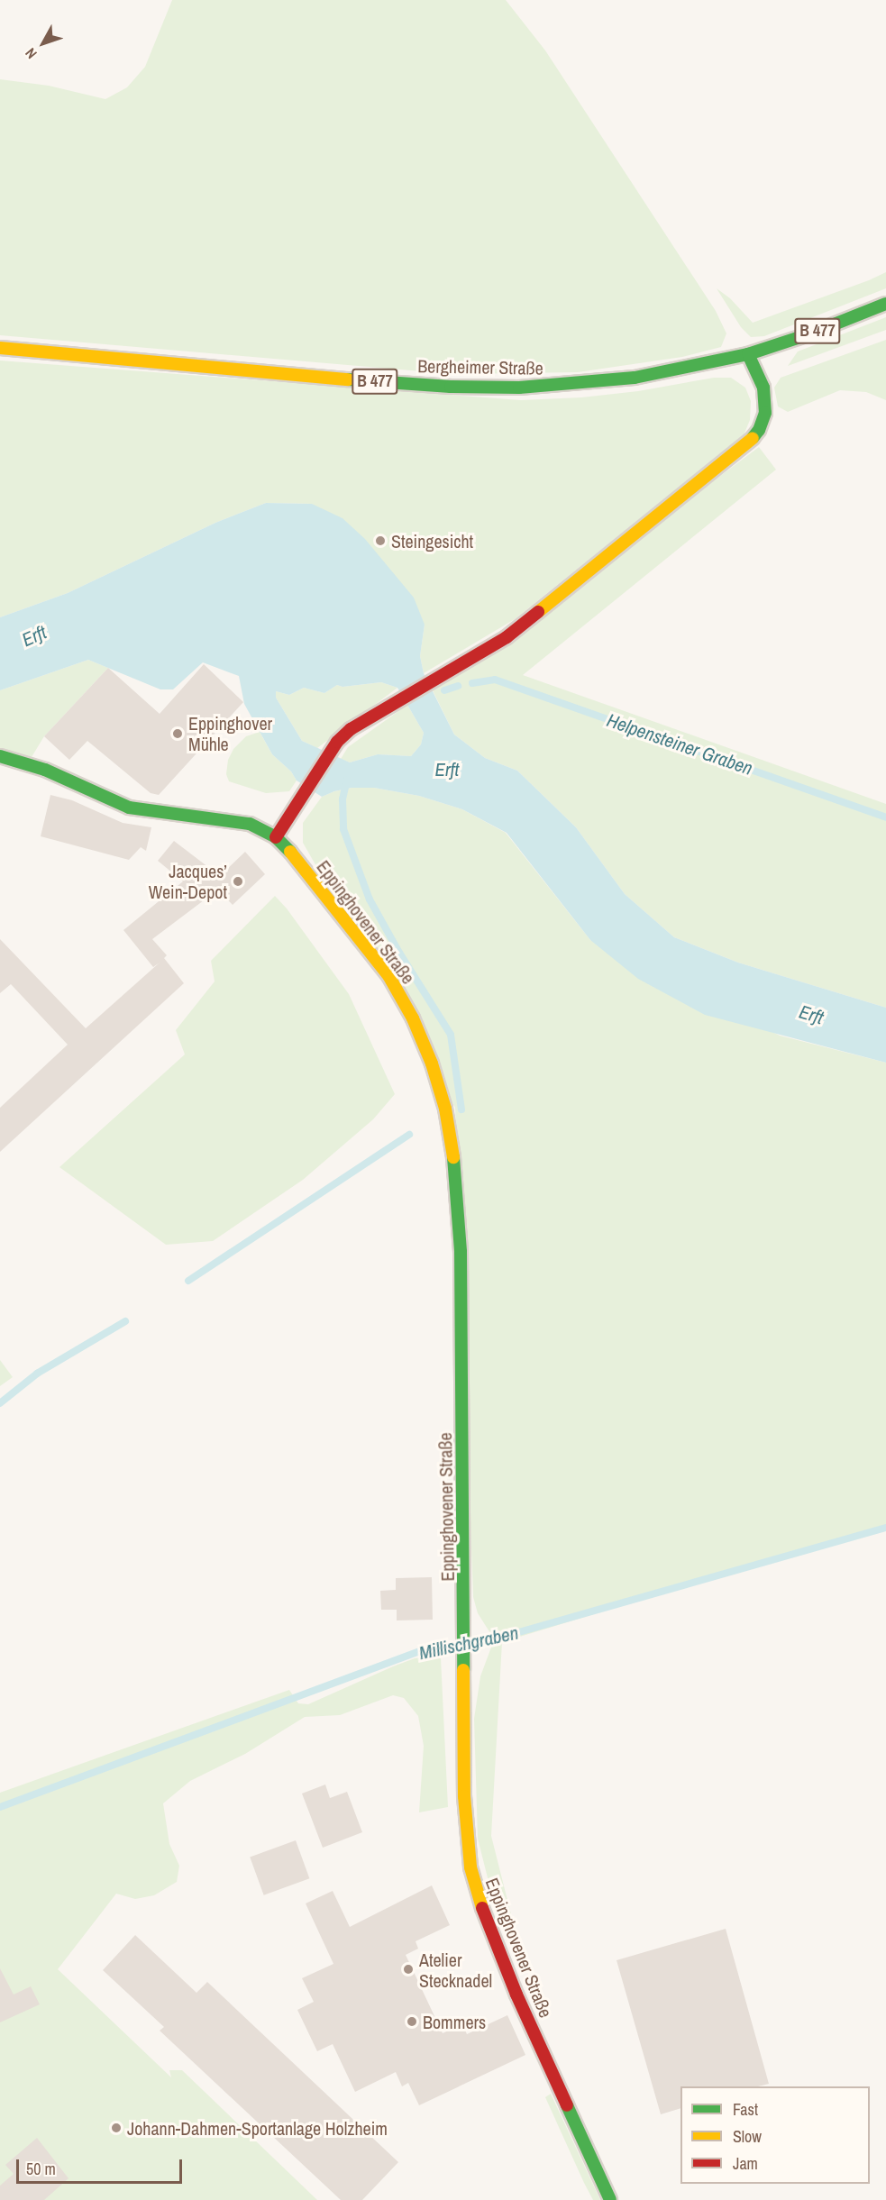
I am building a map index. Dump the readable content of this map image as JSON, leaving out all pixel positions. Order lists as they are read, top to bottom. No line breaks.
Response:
{"streets":{"main road":["B 477","Bergheimer Straße","Eppinghovener Straße"]},"water":["Erft","Helpensteiner Graben","Millischgraben"],"places":["Steingesicht","Eppinghover Mühle","Jacques’ Wein-Depot","Atelier Stecknadel","Bommers","Johann-Dahmen-Sportanlage Holzheim"],"legend":["Fast","Slow","Jam"],"scale_bar":"50 m","north":"bottom left"}
